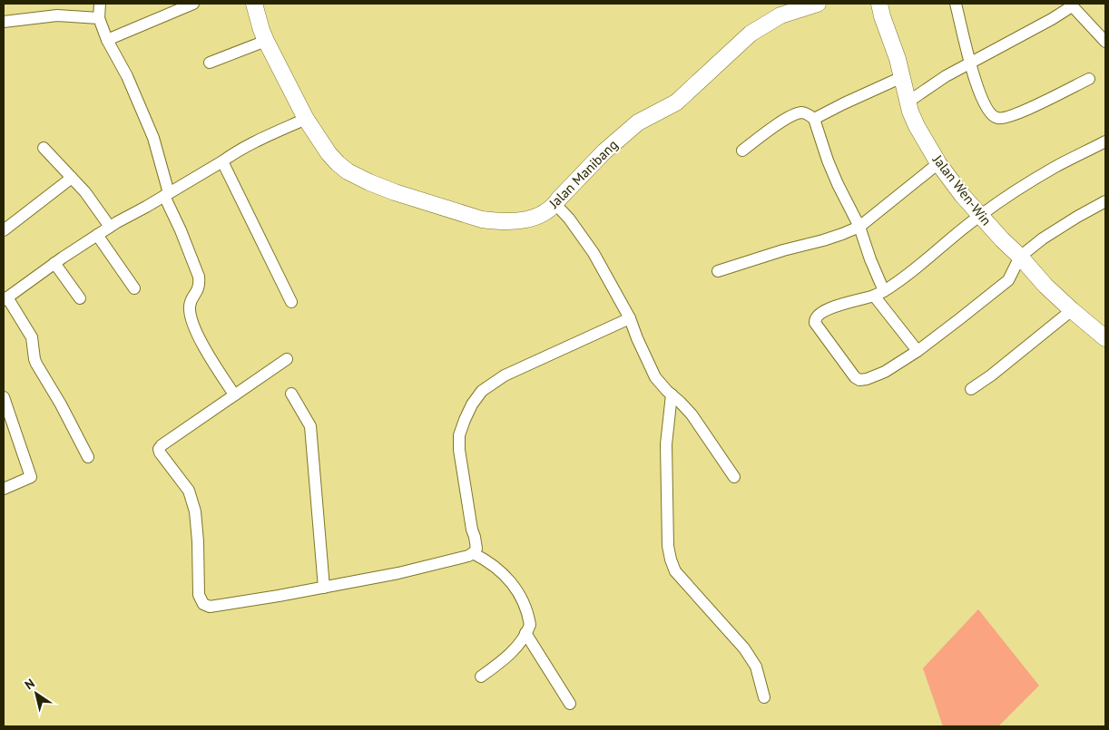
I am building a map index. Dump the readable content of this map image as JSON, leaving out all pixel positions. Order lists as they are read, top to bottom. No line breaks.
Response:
{"streets":{"street":["Jalan Manibang","Jalan Wen-Win"]},"north":"top left"}
